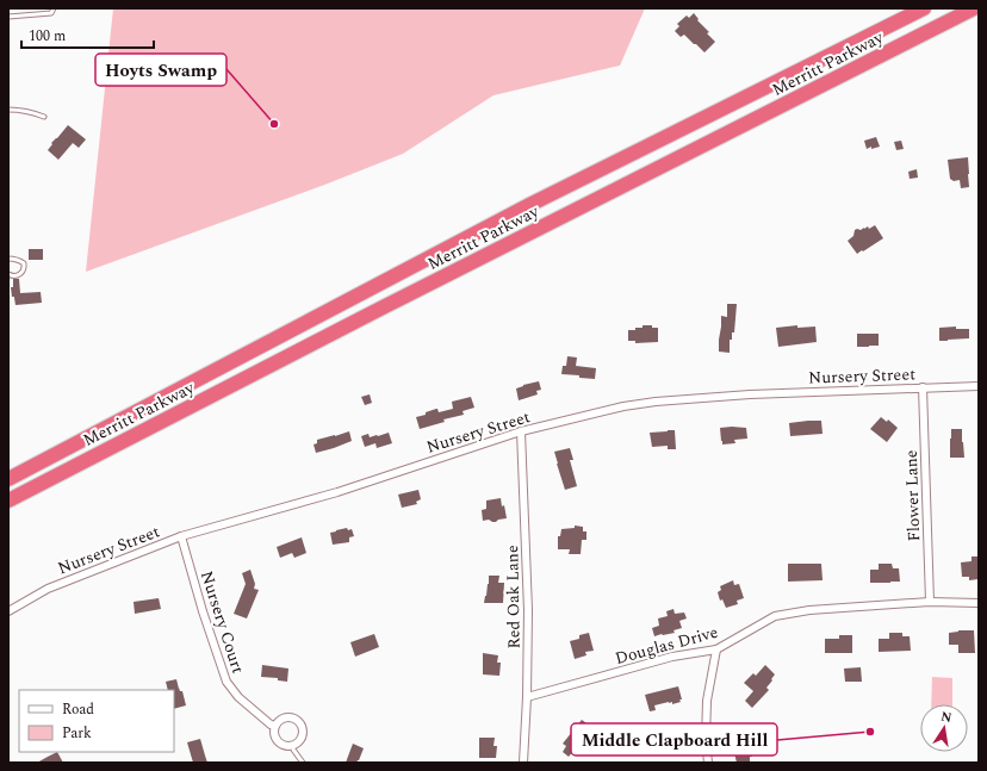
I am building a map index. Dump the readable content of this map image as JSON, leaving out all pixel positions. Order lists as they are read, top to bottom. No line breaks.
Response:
{"streets":{"highway":["Merritt Parkway"],"street":["Nursery Street","Flower Lane","Red Oak Lane","Nursery Court","Douglas Drive"]},"crossings":[["Nursery Street","Flower Lane"],["Nursery Street","Red Oak Lane"],["Nursery Street","Nursery Court"],["Flower Lane","Douglas Drive"],["Red Oak Lane","Douglas Drive"]],"places":["Hoyts Swamp","Middle Clapboard Hill"],"legend":["Road","Park"],"scale_bar":"100 m","north":"top"}
